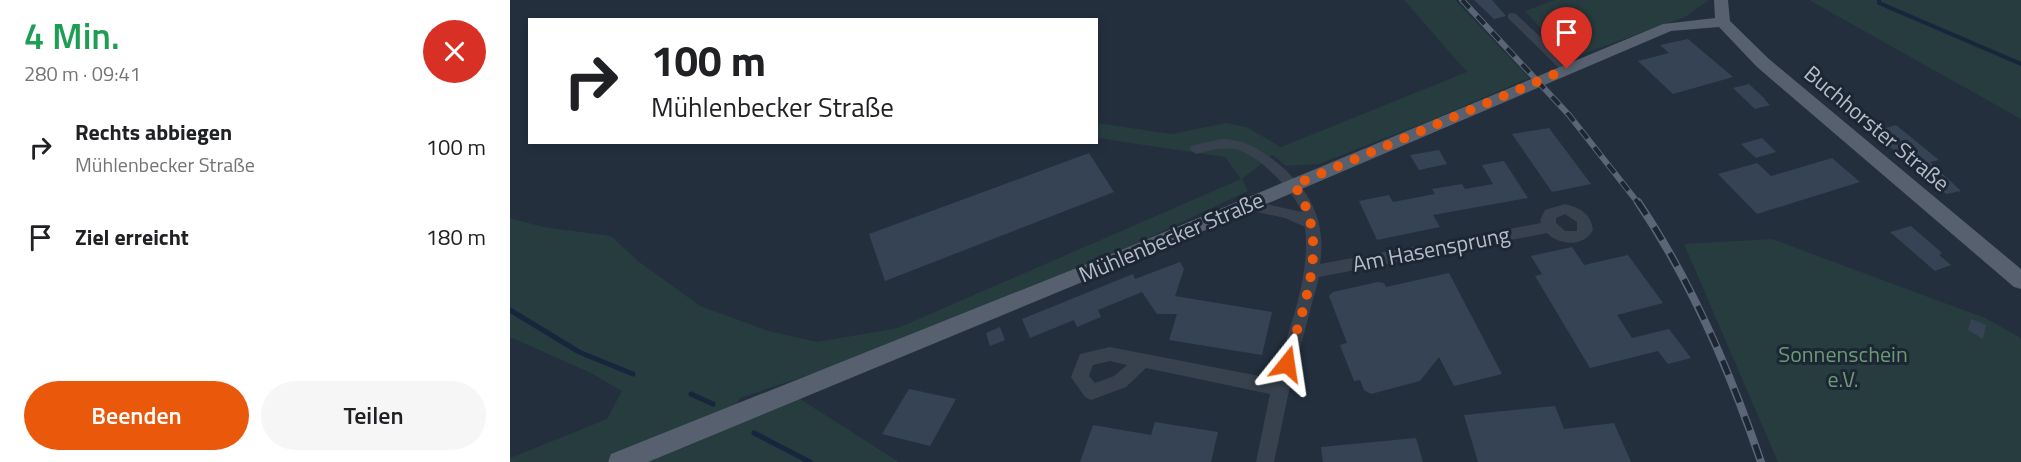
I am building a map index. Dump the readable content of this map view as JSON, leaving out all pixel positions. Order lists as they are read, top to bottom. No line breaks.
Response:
{"streets":{"main road":["Buchhorster Straße","Mühlenbecker Straße"],"street":["Am Hasensprung"]},"crossings":[["Buchhorster Straße","Mühlenbecker Straße"]],"parks":["Sonnenschein e.V."],"page":{"heading":["4 Min.","280 m · 09:41"],"turn":["100 m","Mühlenbecker Straße"],"list":[{"name":"Rechts abbiegen","note":"Mühlenbecker Straße","value":"100 m"},{"name":"Ziel erreicht","value":"180 m"}],"buttons":["Beenden","Teilen"]}}
